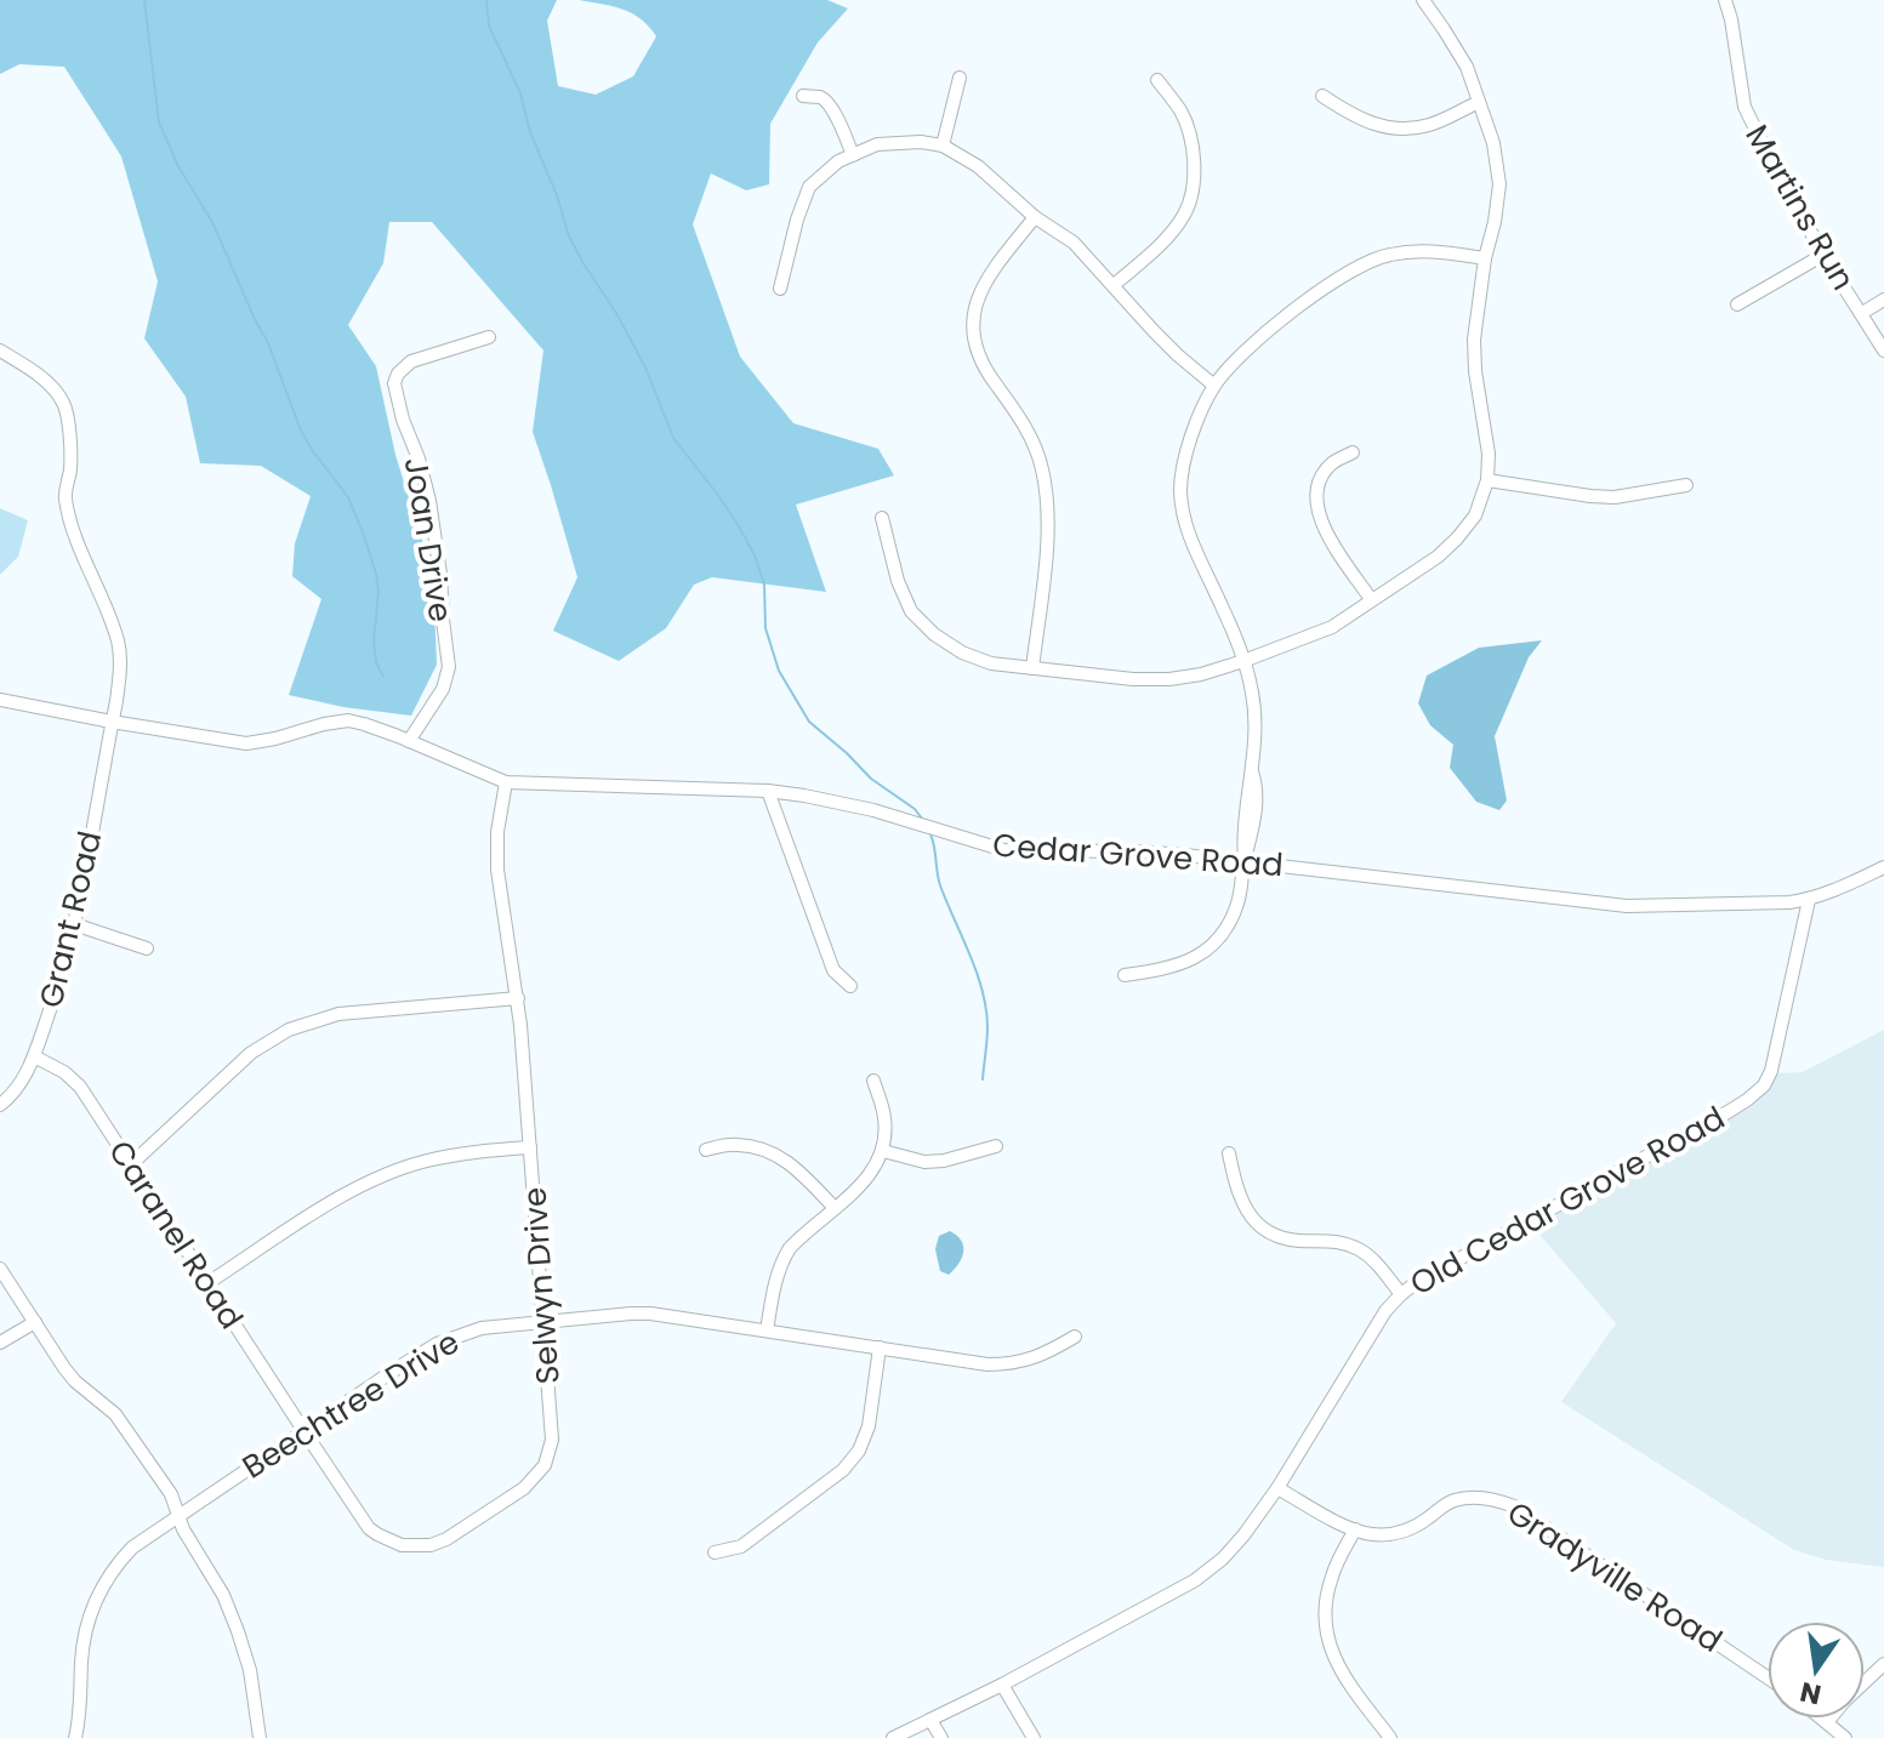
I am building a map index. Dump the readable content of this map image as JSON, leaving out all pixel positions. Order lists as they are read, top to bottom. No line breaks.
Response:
{"streets":{"street":["Martins Run","Joan Drive","Cedar Grove Road","Grant Road","Old Cedar Grove Road","Caranel Road","Selwyn Drive","Beechtree Drive","Gradyville Road"]},"crossings":[["Joan Drive","Cedar Grove Road"],["Cedar Grove Road","Grant Road"],["Cedar Grove Road","Old Cedar Grove Road"],["Cedar Grove Road","Selwyn Drive"],["Grant Road","Caranel Road"],["Old Cedar Grove Road","Gradyville Road"],["Caranel Road","Selwyn Drive"],["Caranel Road","Beechtree Drive"],["Selwyn Drive","Beechtree Drive"]],"north":"bottom"}
